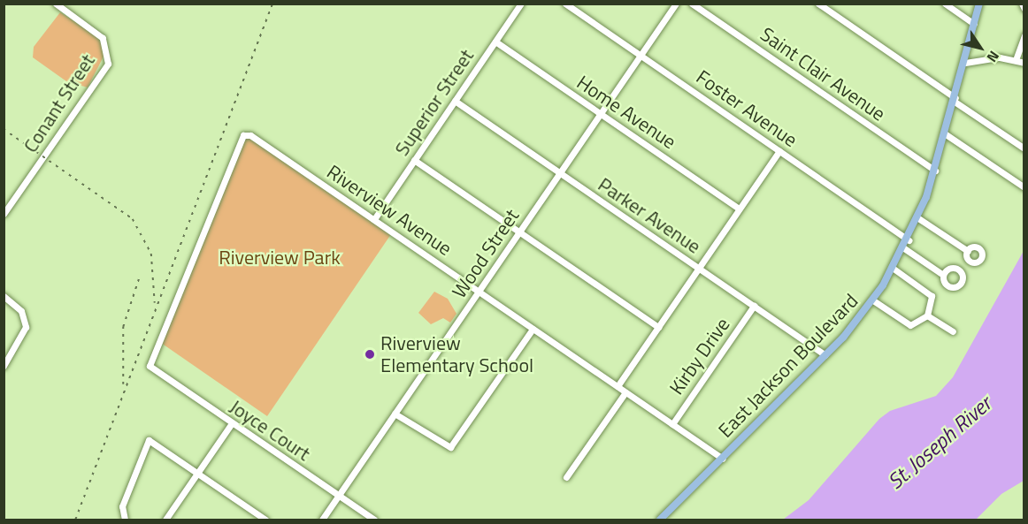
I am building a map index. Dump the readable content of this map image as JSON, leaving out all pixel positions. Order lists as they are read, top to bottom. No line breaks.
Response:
{"streets":{"main road":["East Jackson Boulevard"],"street":["Saint Clair Avenue","Superior Street","Conant Street","Foster Avenue","Home Avenue","Riverview Avenue","Parker Avenue","Wood Street","Kirby Drive","Joyce Court"]},"crossings":[["Saint Clair Avenue","East Jackson Boulevard"],["Superior Street","Home Avenue"],["Superior Street","Riverview Avenue"],["Superior Street","Parker Avenue"],["Foster Avenue","Wood Street"],["Foster Avenue","East Jackson Boulevard"],["Home Avenue","Wood Street"],["Riverview Avenue","Wood Street"],["Riverview Avenue","Kirby Drive"],["Riverview Avenue","East Jackson Boulevard"],["Riverview Avenue","Joyce Court"],["Parker Avenue","Wood Street"],["Parker Avenue","Kirby Drive"],["Parker Avenue","East Jackson Boulevard"],["Wood Street","Joyce Court"]],"water":["St. Joseph River"],"parks":["Riverview Park"],"places":["Riverview Elementary School"],"north":"bottom right"}
